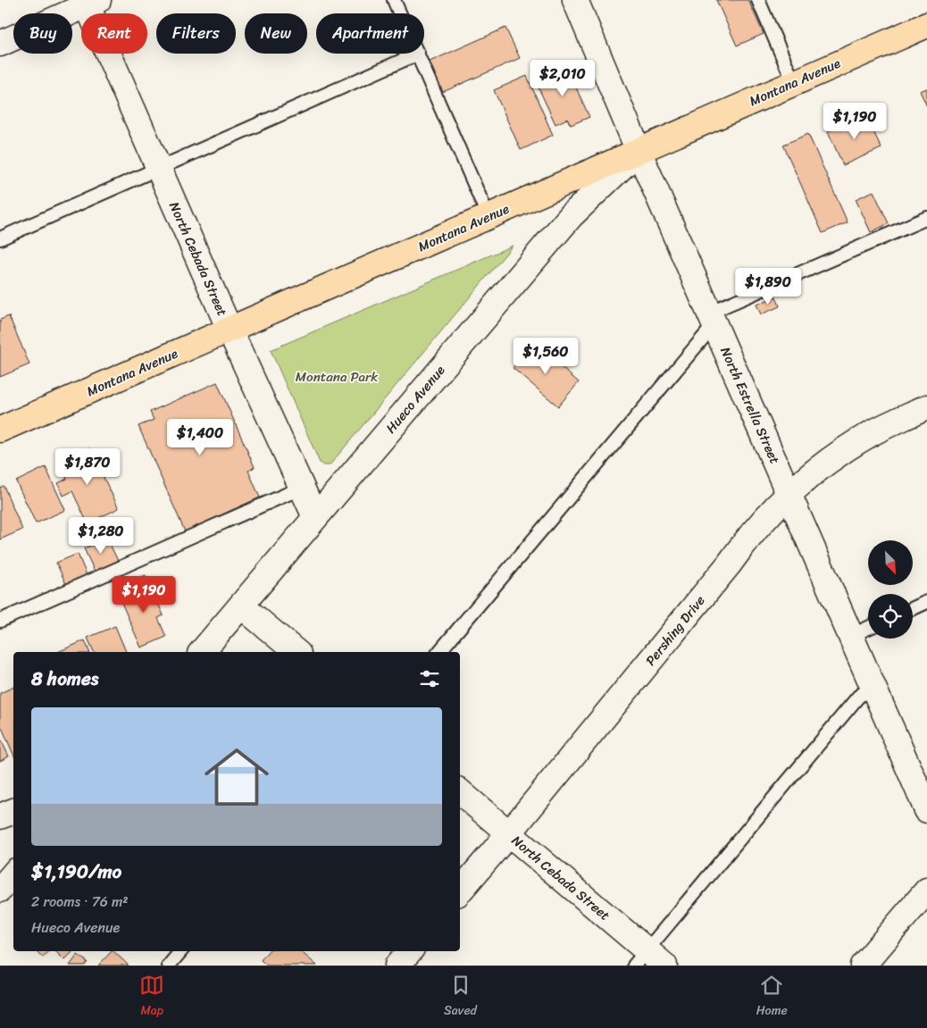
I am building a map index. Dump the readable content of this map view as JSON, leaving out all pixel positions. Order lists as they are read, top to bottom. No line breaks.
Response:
{"streets":{"main road":["Montana Avenue"],"street":["North Cebada Street","Hueco Avenue","North Estrella Street","Pershing Drive"]},"crossings":[["Montana Avenue","North Cebada Street"],["Montana Avenue","Hueco Avenue"],["Montana Avenue","North Estrella Street"],["North Cebada Street","Hueco Avenue"],["North Cebada Street","Pershing Drive"],["Hueco Avenue","North Estrella Street"],["North Estrella Street","Pershing Drive"]],"parks":["Montana Park"],"north":"bottom right","page":{"chip":["Buy","Rent","Filters","New","Apartment"],"price":["$2,010","$1,190","$1,890","$1,560","$1,400","$1,870","$1,280","$1,190"],"heading":"8 homes","list":[{"name":"$1,190/mo","note":"2 rooms · 76 m² · Hueco Avenue"}],"tabs":["Map","Saved","Home"]}}
